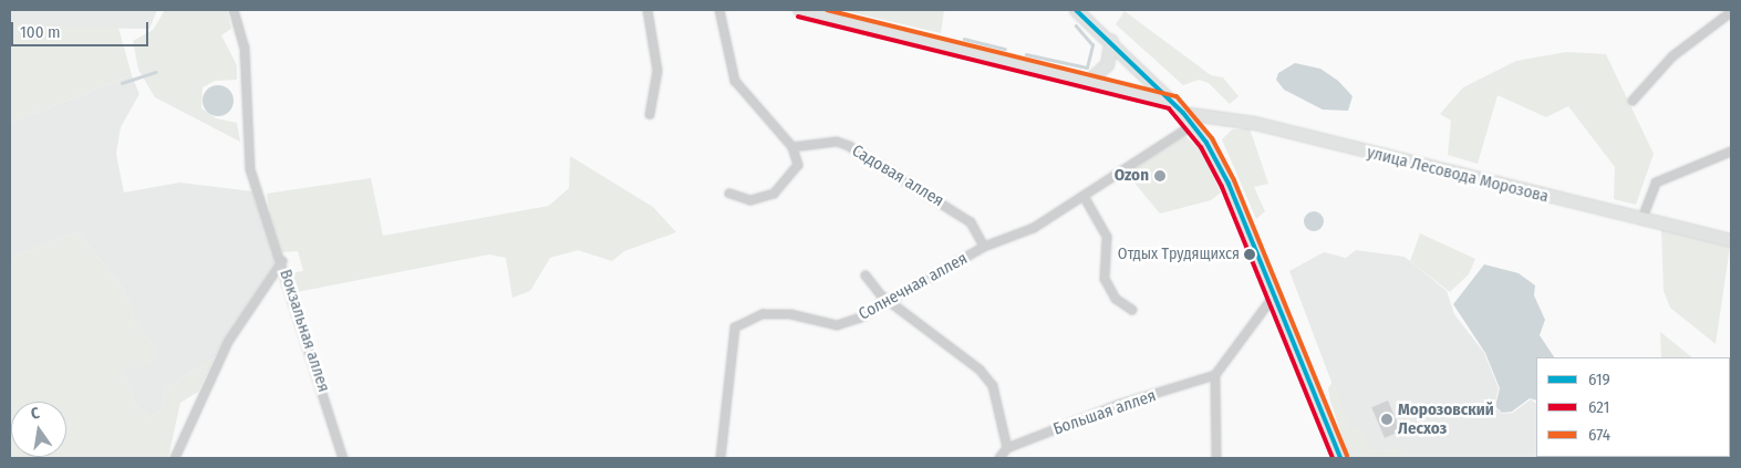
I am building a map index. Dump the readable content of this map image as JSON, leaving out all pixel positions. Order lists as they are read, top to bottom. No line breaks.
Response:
{"streets":{"main road":["улица Лесовода Морозова"],"street":["Садовая аллея","Солнечная аллея","Вокзальная аллея","Большая аллея"]},"crossings":[["Садовая аллея","Солнечная аллея"]],"places":["Ozon","Отдых Трудящихся","Морозовский Лесхоз"],"lines":["transit line 619","transit line 674","transit line 621"],"legend":["619","621","674"],"scale_bar":"100 m","north":"top"}
